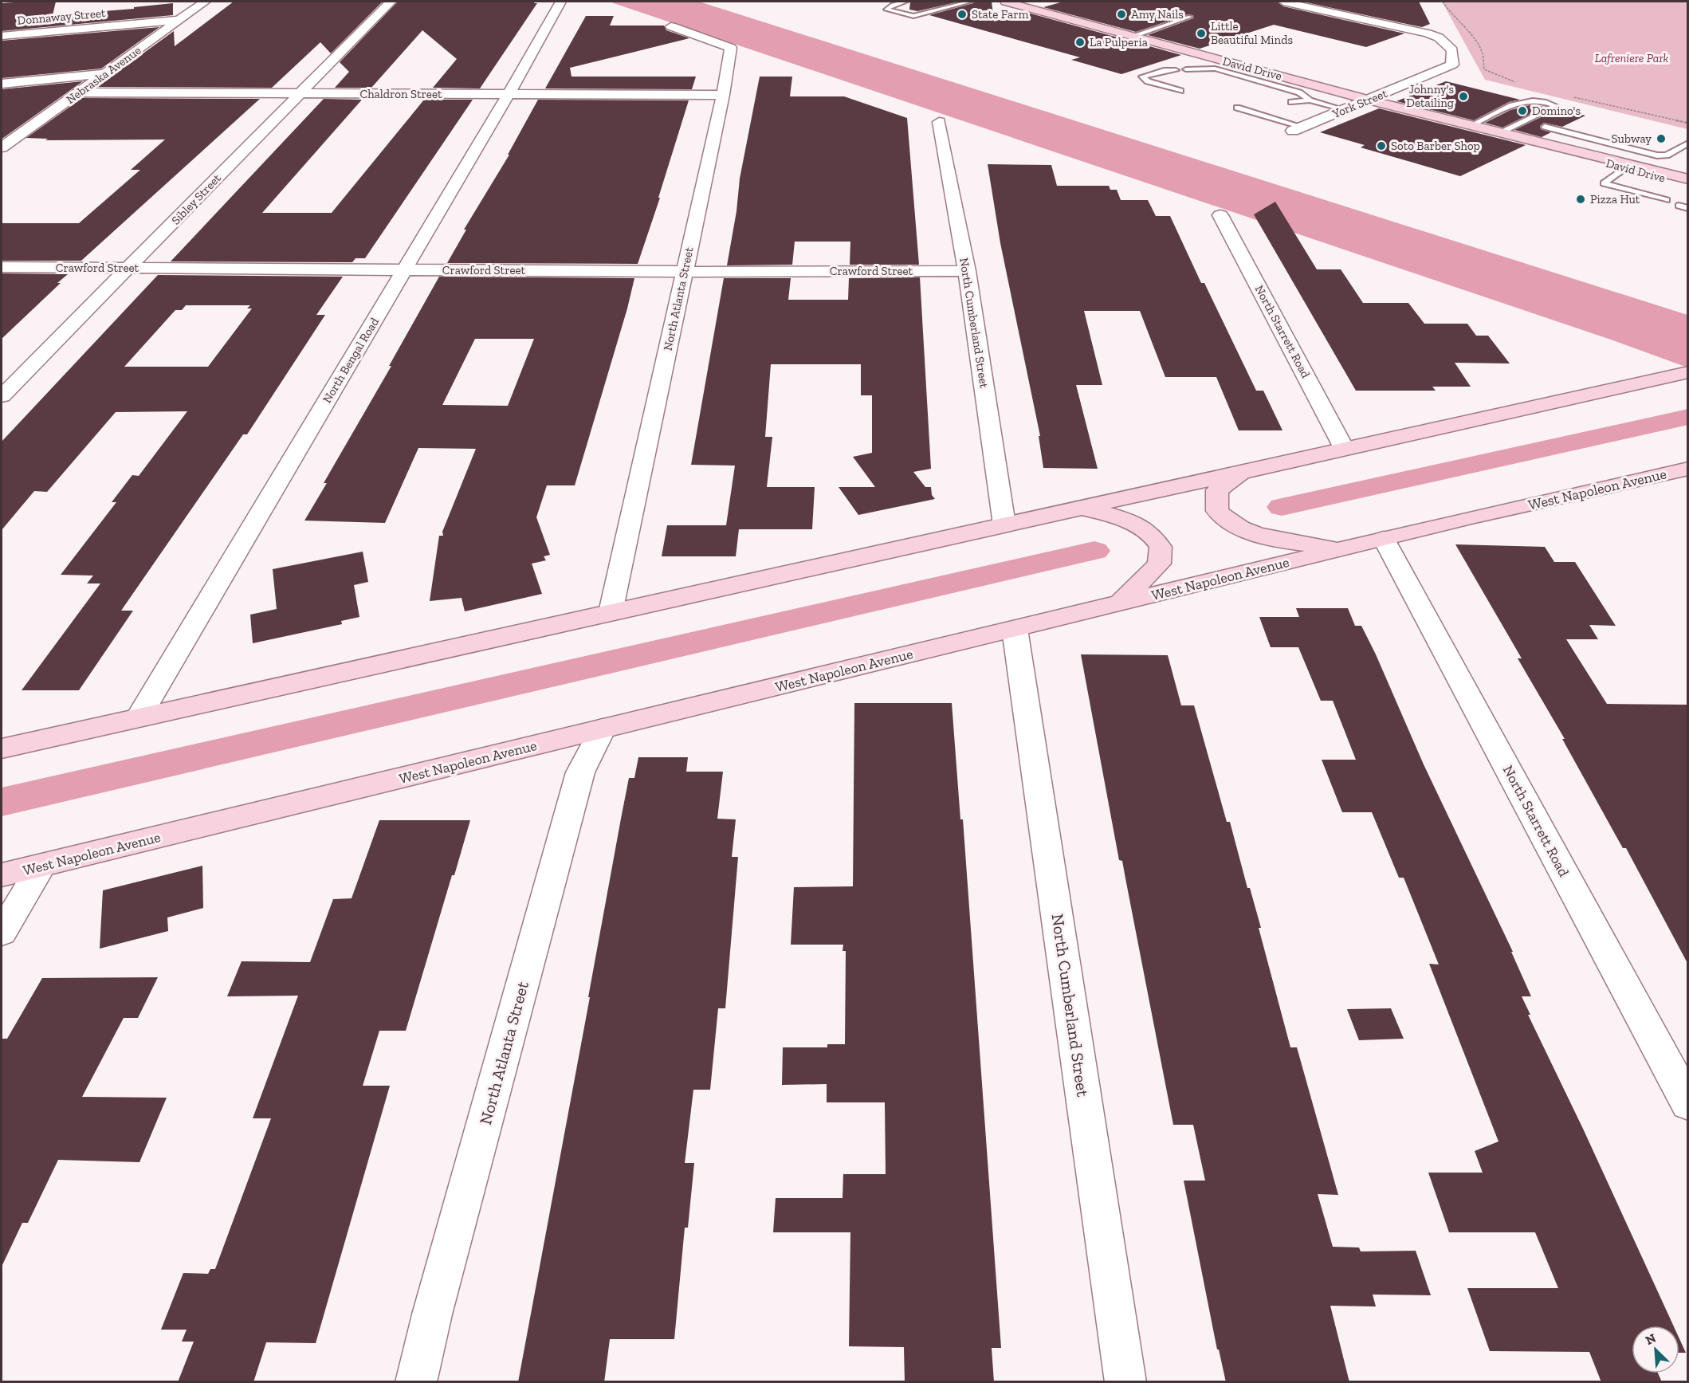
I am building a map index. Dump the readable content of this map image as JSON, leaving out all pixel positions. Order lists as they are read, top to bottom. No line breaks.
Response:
{"streets":{"main road":["David Drive","West Napoleon Avenue"],"street":["Donnaway Street","Nebraska Avenue","Chaldron Street","York Street","Sibley Street","Crawford Street","North Atlanta Street","North Cumberland Street","North Starrett Road","North Bengal Road"]},"crossings":[["Donnaway Street","Nebraska Avenue"],["David Drive","York Street"],["Nebraska Avenue","Chaldron Street"],["Chaldron Street","Sibley Street"],["Chaldron Street","North Atlanta Street"],["Chaldron Street","North Bengal Road"],["Sibley Street","Crawford Street"],["Crawford Street","North Atlanta Street"],["Crawford Street","North Cumberland Street"],["Crawford Street","North Bengal Road"],["North Atlanta Street","West Napoleon Avenue"],["North Cumberland Street","West Napoleon Avenue"],["North Starrett Road","West Napoleon Avenue"]],"parks":["Lafreniere Park"],"places":["State Farm","Amy Nails","Little Beautiful Minds","La Pulperia","Johnny's Detailing","Domino's","Subway","Soto Barber Shop","Pizza Hut"],"north":"top left"}
